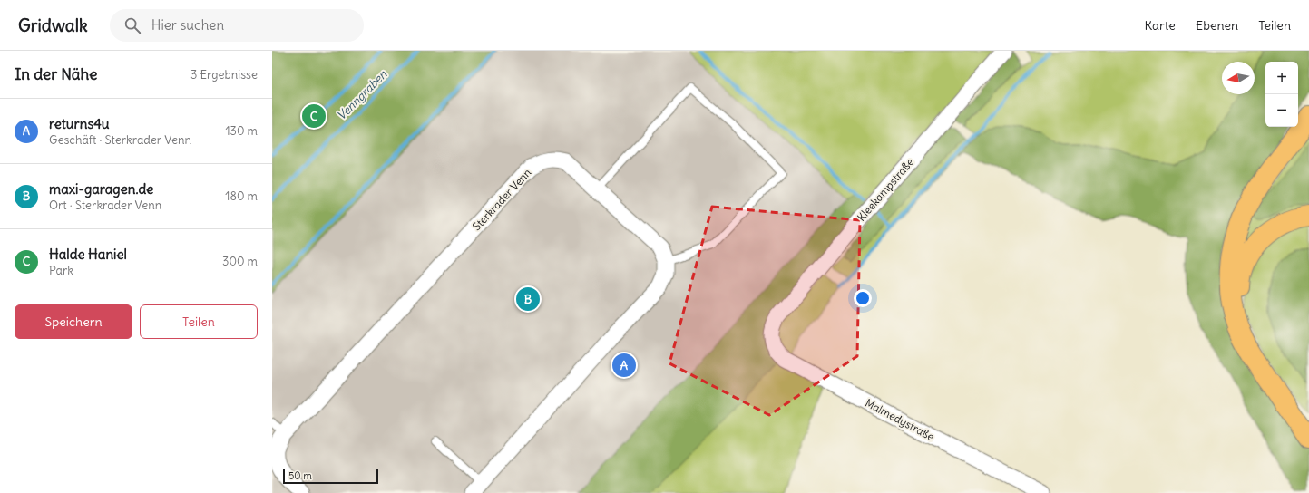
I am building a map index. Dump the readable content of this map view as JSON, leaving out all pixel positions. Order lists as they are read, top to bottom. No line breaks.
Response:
{"streets":{"street":["Kleekampstraße","Sterkrader Venn","Malmedystraße"]},"crossings":[["Kleekampstraße","Malmedystraße"]],"water":["Venngraben"],"scale_bar":"50 m","north":"left","page":{"header":"Gridwalk","search":"Hier suchen","nav":["Karte","Ebenen","Teilen"],"heading":["In der Nähe","3 Ergebnisse"],"map_buttons":["+","−"],"list":[{"mark":"A","name":"returns4u","note":"Geschäft · Sterkrader Venn","value":"130 m"},{"mark":"B","name":"maxi-garagen.de","note":"Ort · Sterkrader Venn","value":"180 m"},{"mark":"C","name":"Halde Haniel","note":"Park","value":"300 m"}],"pins":["C","B","A"],"buttons":["Speichern","Teilen"],"scale":"50 m"}}
